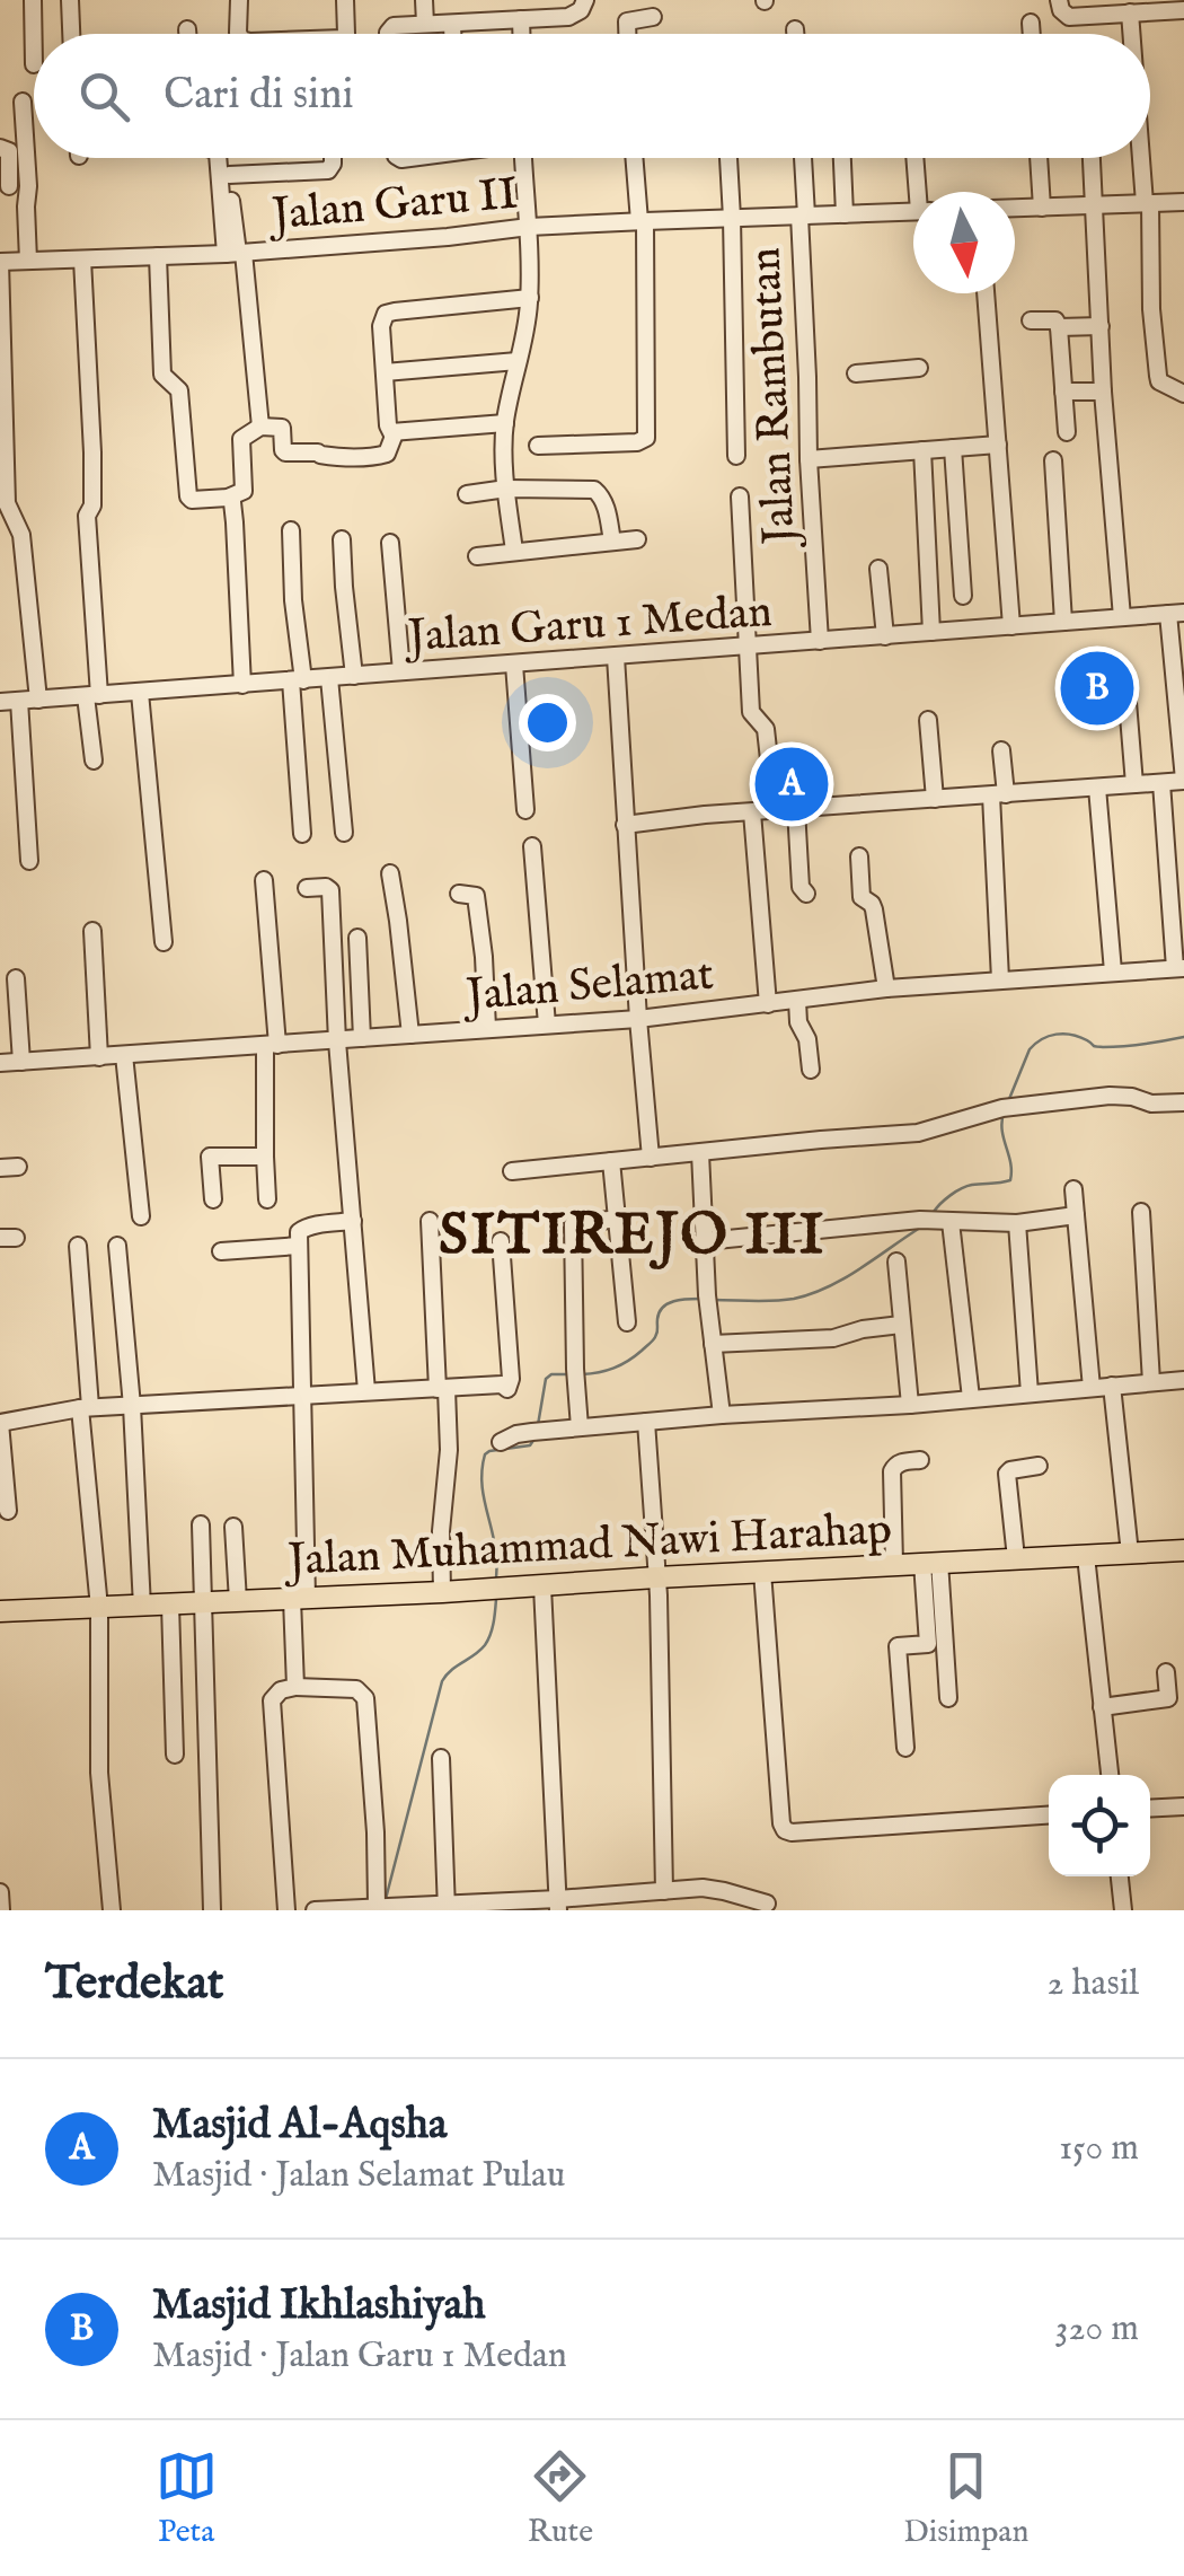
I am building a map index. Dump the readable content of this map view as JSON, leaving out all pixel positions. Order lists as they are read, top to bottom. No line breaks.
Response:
{"streets":{"main road":["Jalan Muhammad Nawi Harahap"],"street":["Jalan Garu II","Jalan Rambutan","Jalan Garu 1 Medan","Jalan Selamat"]},"crossings":[["Jalan Garu II","Jalan Rambutan"],["Jalan Rambutan","Jalan Garu 1 Medan"]],"districts":["SITIREJO III"],"north":"bottom","page":{"search":"Cari di sini","pins":["B","A"],"heading":["Terdekat","2 hasil"],"list":[{"mark":"A","name":"Masjid Al-Aqsha","note":"Masjid · Jalan Selamat Pulau","value":"150 m"},{"mark":"B","name":"Masjid Ikhlashiyah","note":"Masjid · Jalan Garu 1 Medan","value":"320 m"}],"nav":["Peta","Rute","Disimpan"]}}
